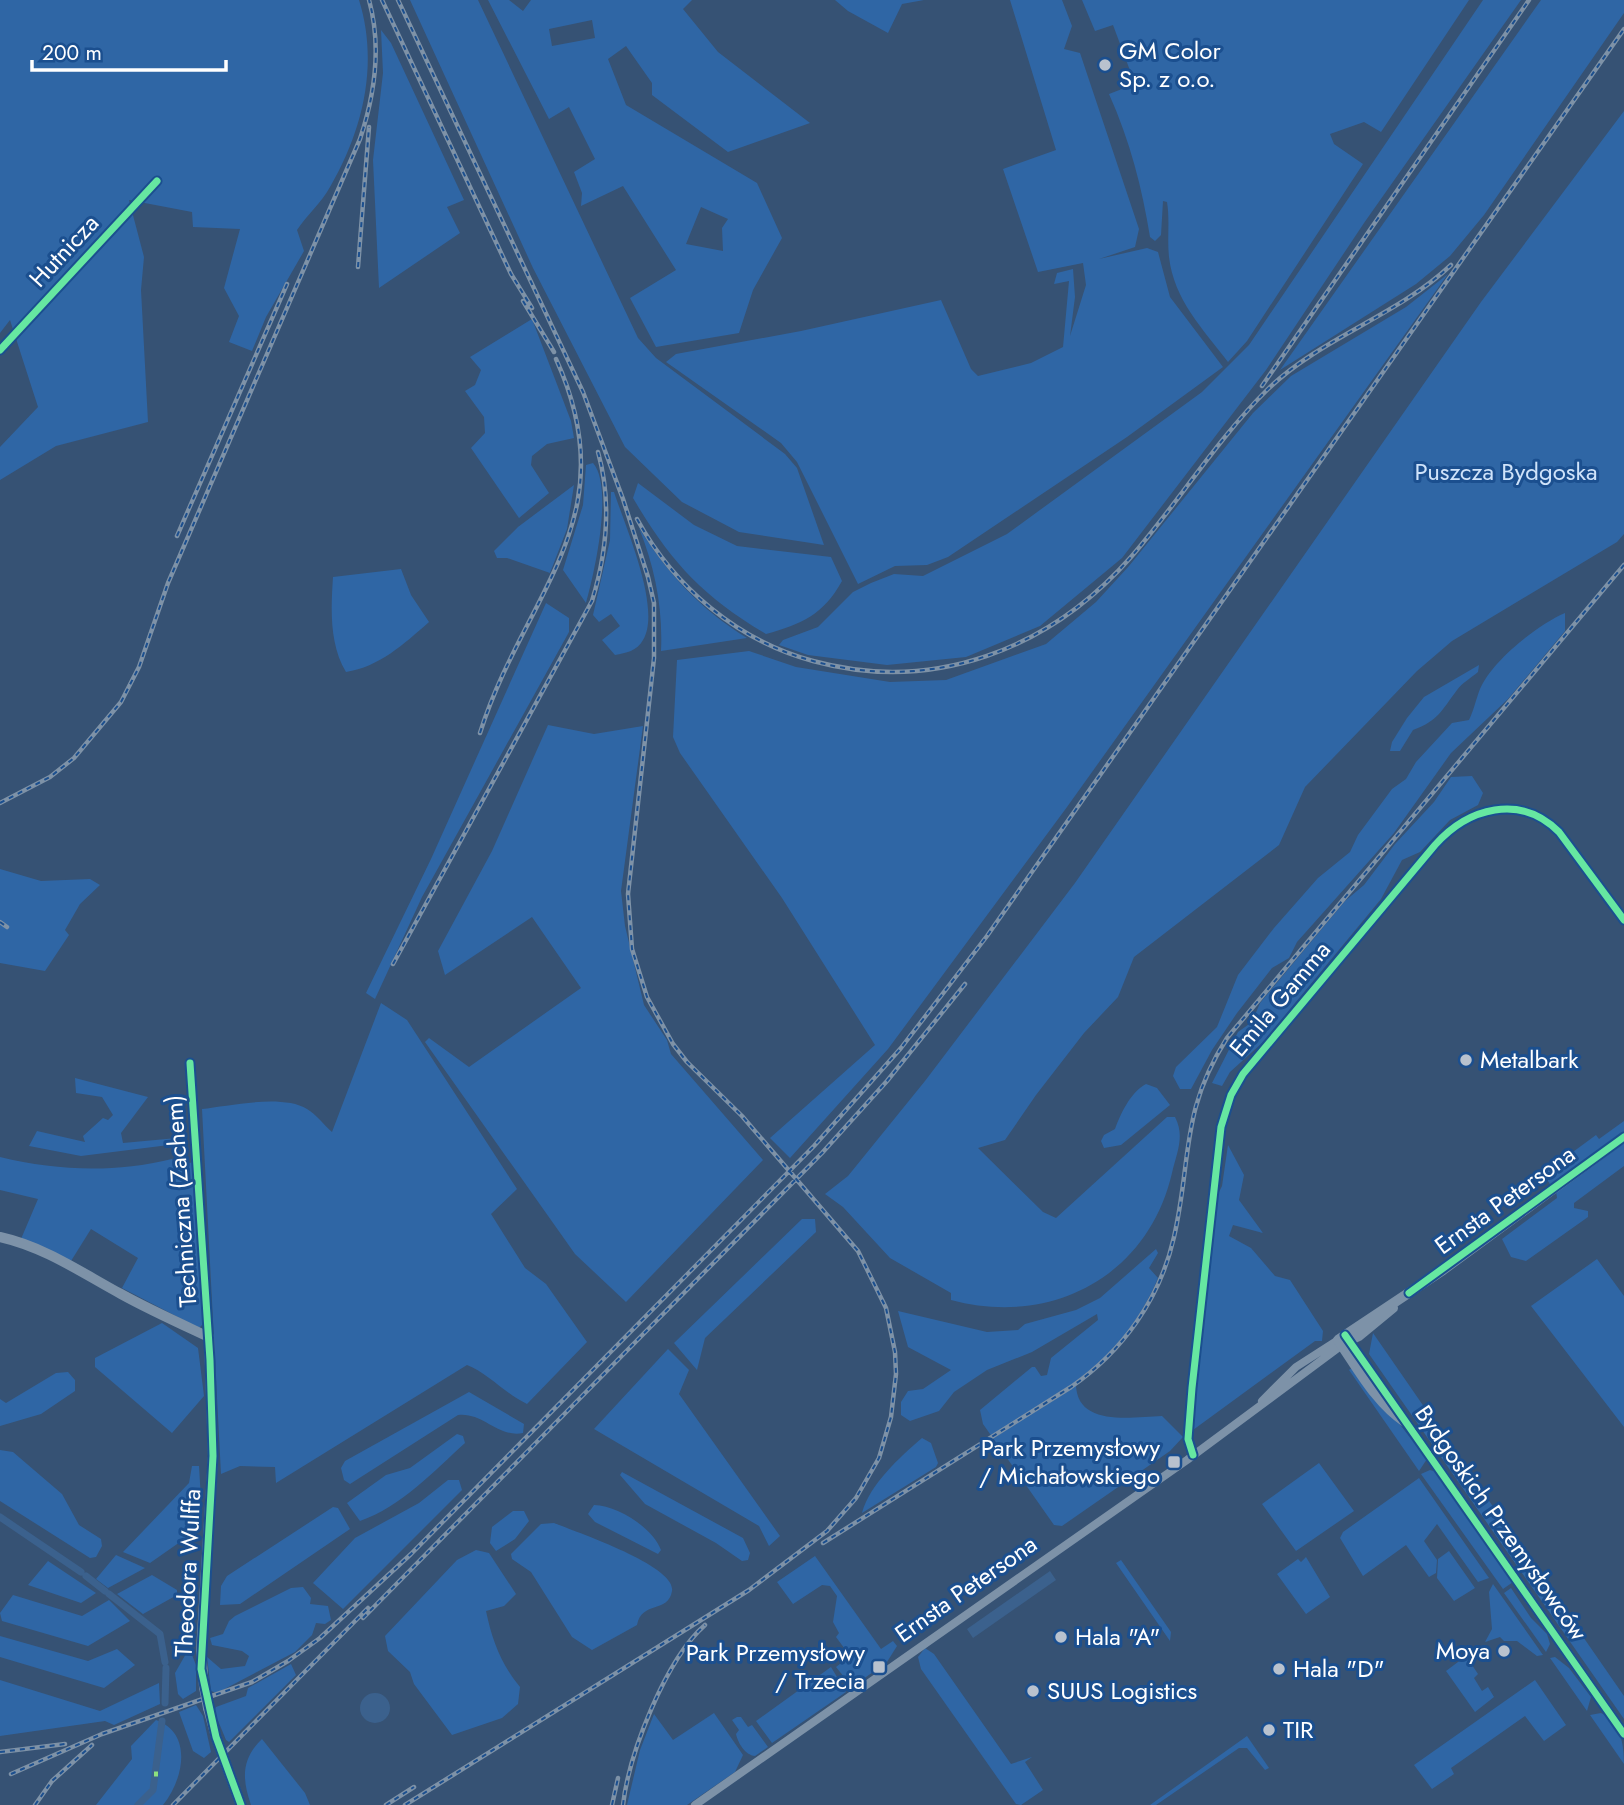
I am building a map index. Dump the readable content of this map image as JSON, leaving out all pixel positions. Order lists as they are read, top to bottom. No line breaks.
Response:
{"streets":{"street":["Hutnicza","Emila Gamma","Ernsta Petersona","Techniczna (Zachem)","Bydgoskich Przemysłowców","Theodora Wulffa"]},"crossings":[["Emila Gamma","Ernsta Petersona"],["Ernsta Petersona","Bydgoskich Przemysłowców"],["Techniczna (Zachem)","Theodora Wulffa"]],"parks":["Puszcza Bydgoska"],"places":{"other":["GM Color Sp. z o.o.","Metalbark","Hala \"A\"","Moya","Hala \"D\"","SUUS Logistics","TIR"],"transit":["Park Przemysłowy / Michałowskiego","Park Przemysłowy / Trzecia"]},"scale_bar":"200 m"}
